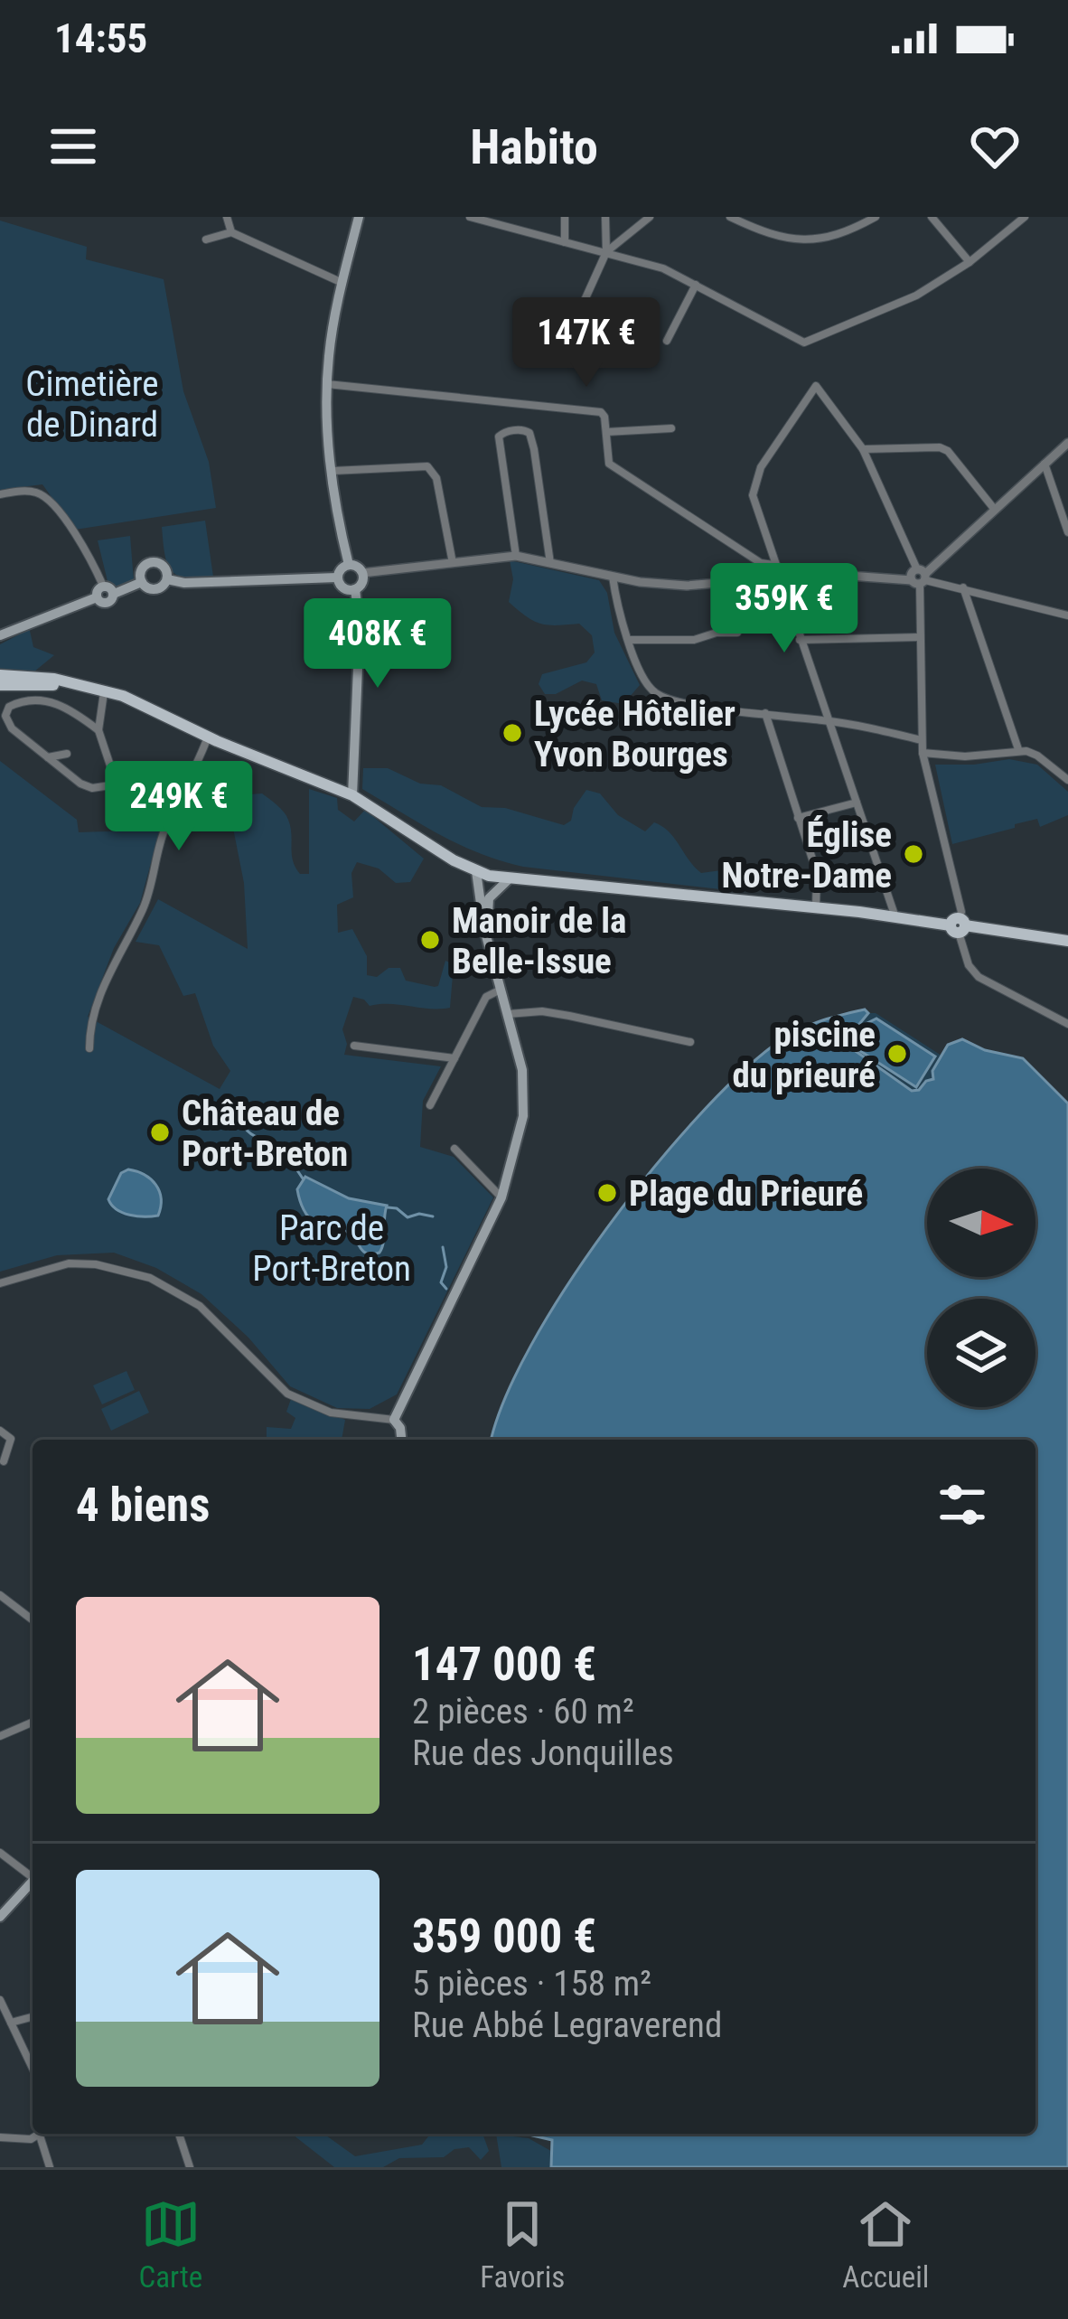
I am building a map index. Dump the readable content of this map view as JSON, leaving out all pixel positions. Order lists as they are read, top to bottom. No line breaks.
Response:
{"parks":["Cimetière de Dinard","Parc de Port-Breton"],"places":["Lycée Hôtelier Yvon Bourges","Église Notre-Dame","Manoir de la Belle-Issue","piscine du prieuré","Château de Port-Breton","Plage du Prieuré"],"north":"right","page":{"status":"14:55","header":"Habito","price":["147K €","359K €","408K €","249K €"],"heading":"4 biens","list":[{"name":"147 000 €","note":"2 pièces · 60 m² · Rue des Jonquilles"},{"name":"359 000 €","note":"5 pièces · 158 m² · Rue Abbé Legraverend"}],"tabs":["Carte","Favoris","Accueil"]}}
